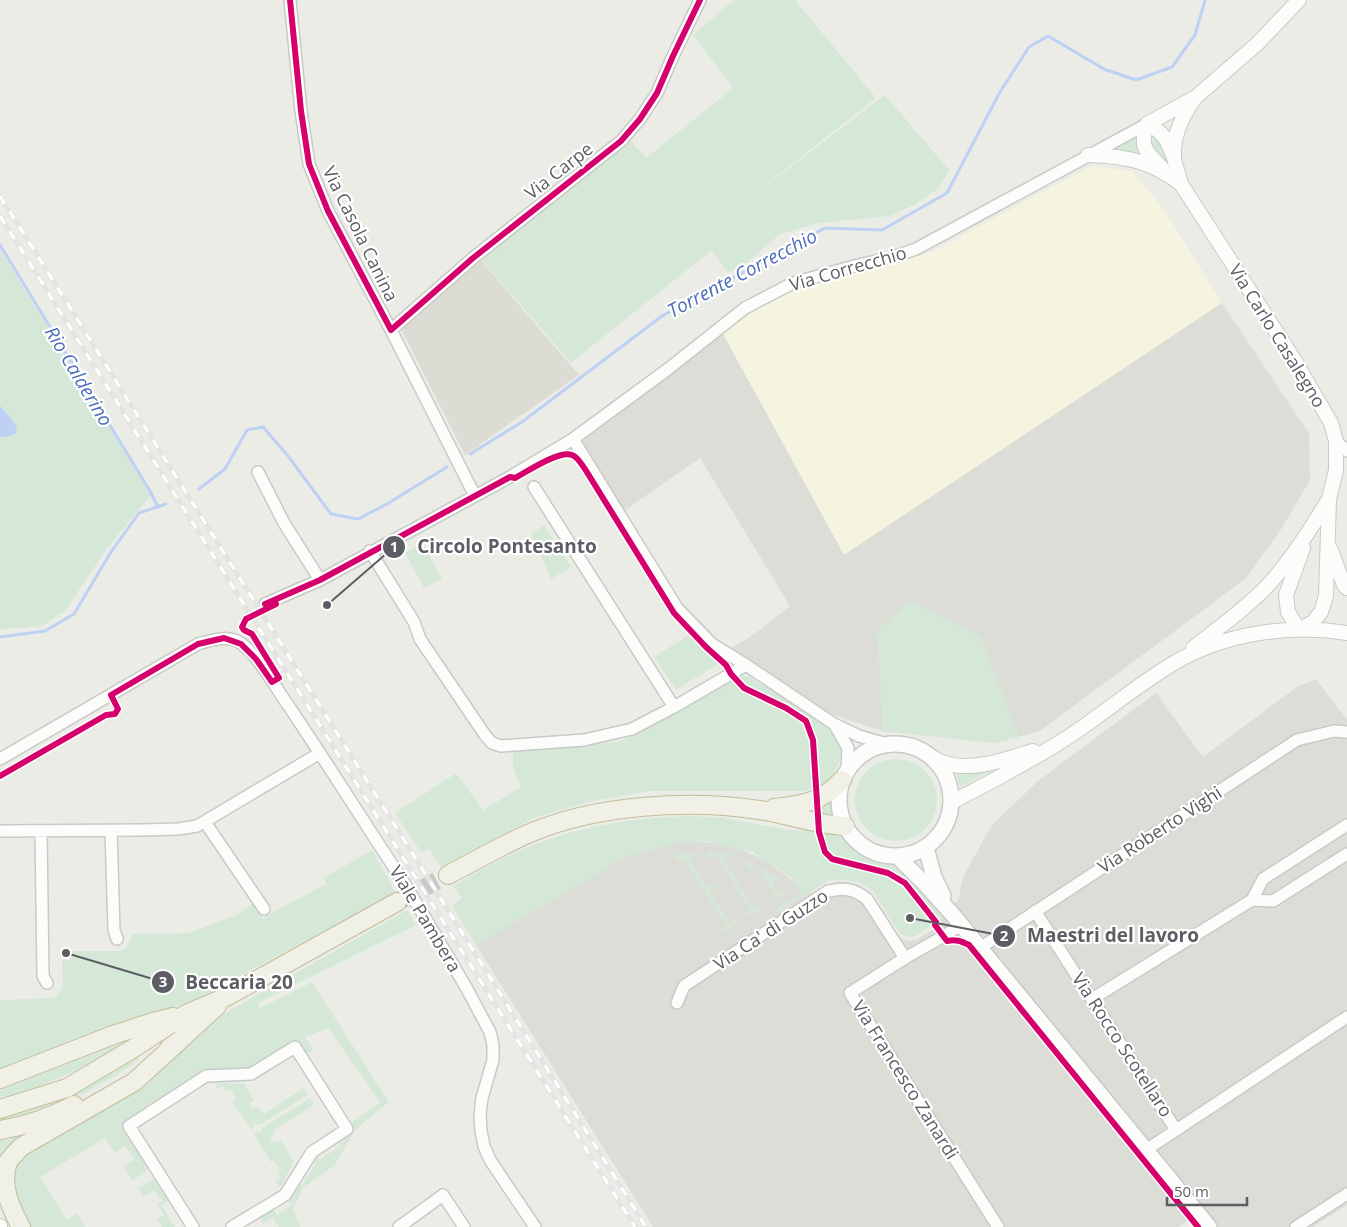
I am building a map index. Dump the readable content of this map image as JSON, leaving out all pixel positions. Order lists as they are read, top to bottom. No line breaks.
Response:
{"streets":{"street":["Via Carpe","Via Casola Canina","Via Correcchio","Via Carlo Casalegno","Via Roberto Vighi","Viale Pambera","Via Ca' di Guzzo","Via Rocco Scotellaro","Via Francesco Zanardi"]},"crossings":[["Via Carpe","Via Casola Canina"],["Via Casola Canina","Via Correcchio"],["Via Correcchio","Via Carlo Casalegno"],["Via Roberto Vighi","Via Rocco Scotellaro"],["Via Ca' di Guzzo","Via Francesco Zanardi"]],"water":["Torrente Correcchio","Rio Calderino"],"places":["Circolo Pontesanto","Maestri del lavoro","Beccaria 20"],"scale_bar":"50 m"}
